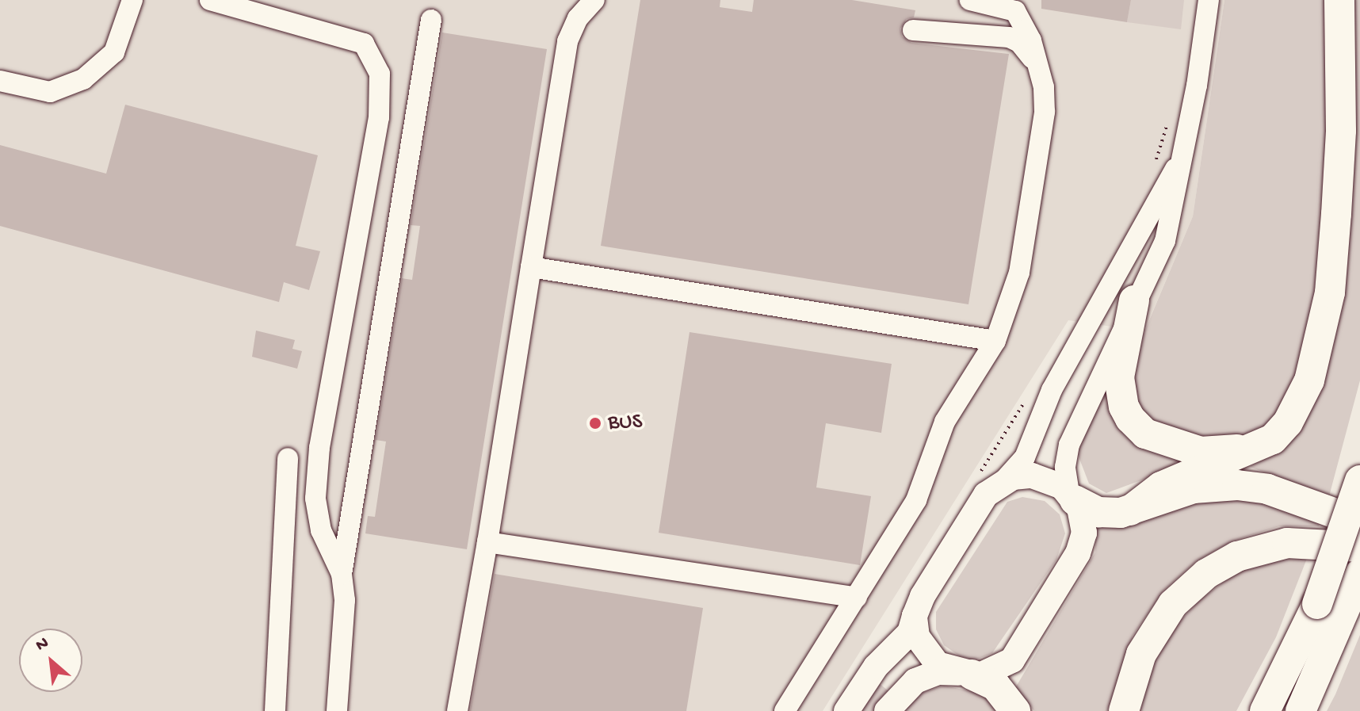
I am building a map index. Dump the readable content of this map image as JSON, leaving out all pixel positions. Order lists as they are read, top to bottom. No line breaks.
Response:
{"places":["BUS"],"north":"top left"}
